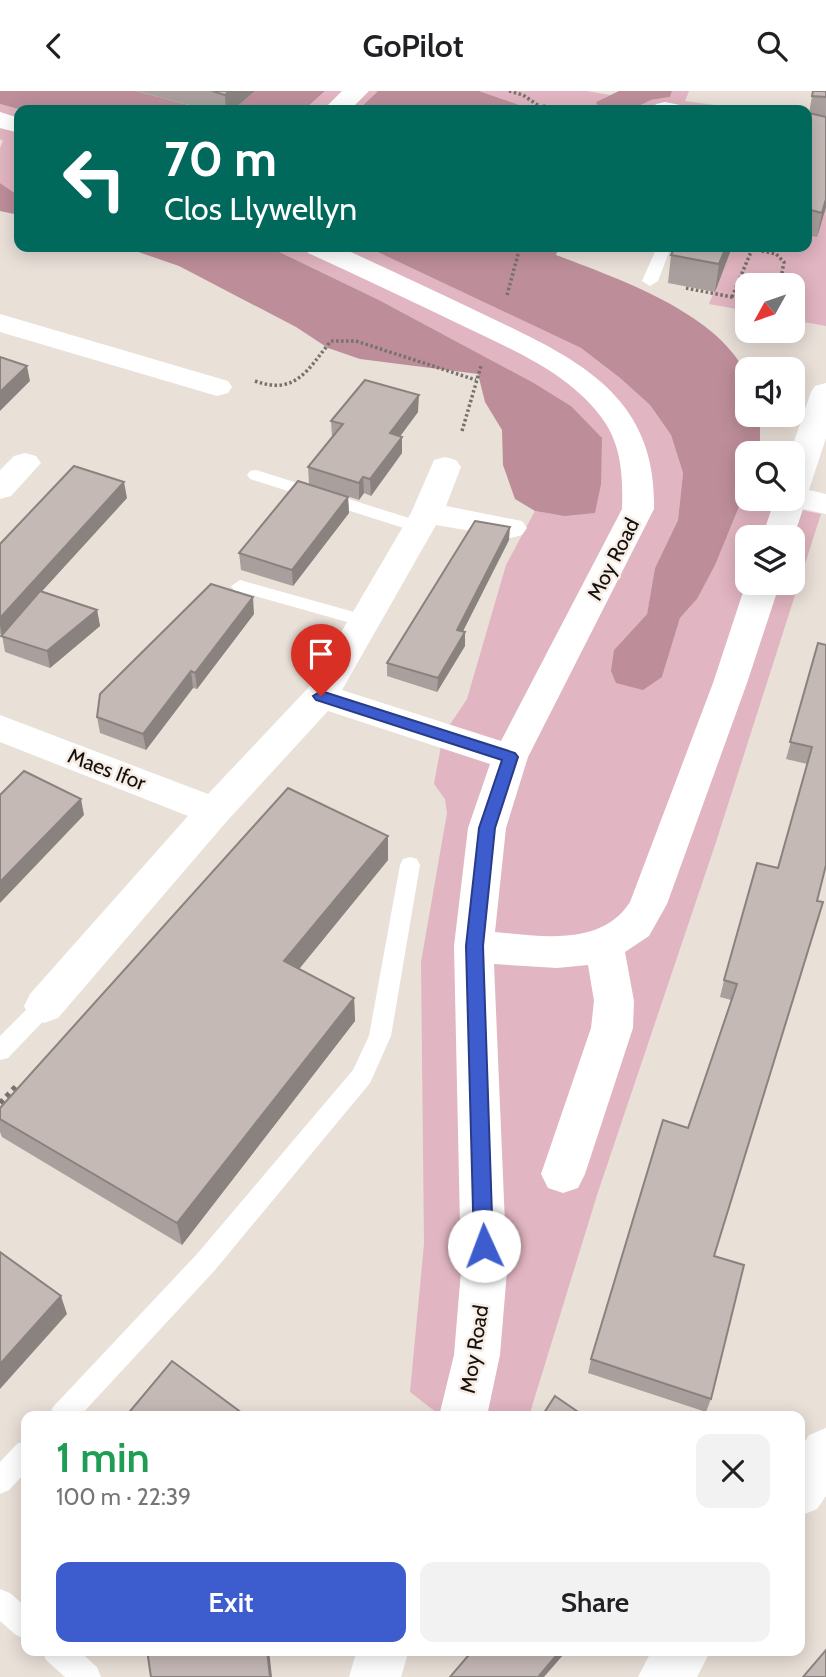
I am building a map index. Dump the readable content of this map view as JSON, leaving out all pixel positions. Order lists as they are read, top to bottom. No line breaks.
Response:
{"streets":{"street":["Moy Road","Maes Ifor"]},"north":"bottom left","page":{"header":"GoPilot","turn":["70 m","Clos Llywellyn"],"heading":["1 min","100 m · 22:39"],"buttons":["Exit","Share"]}}
